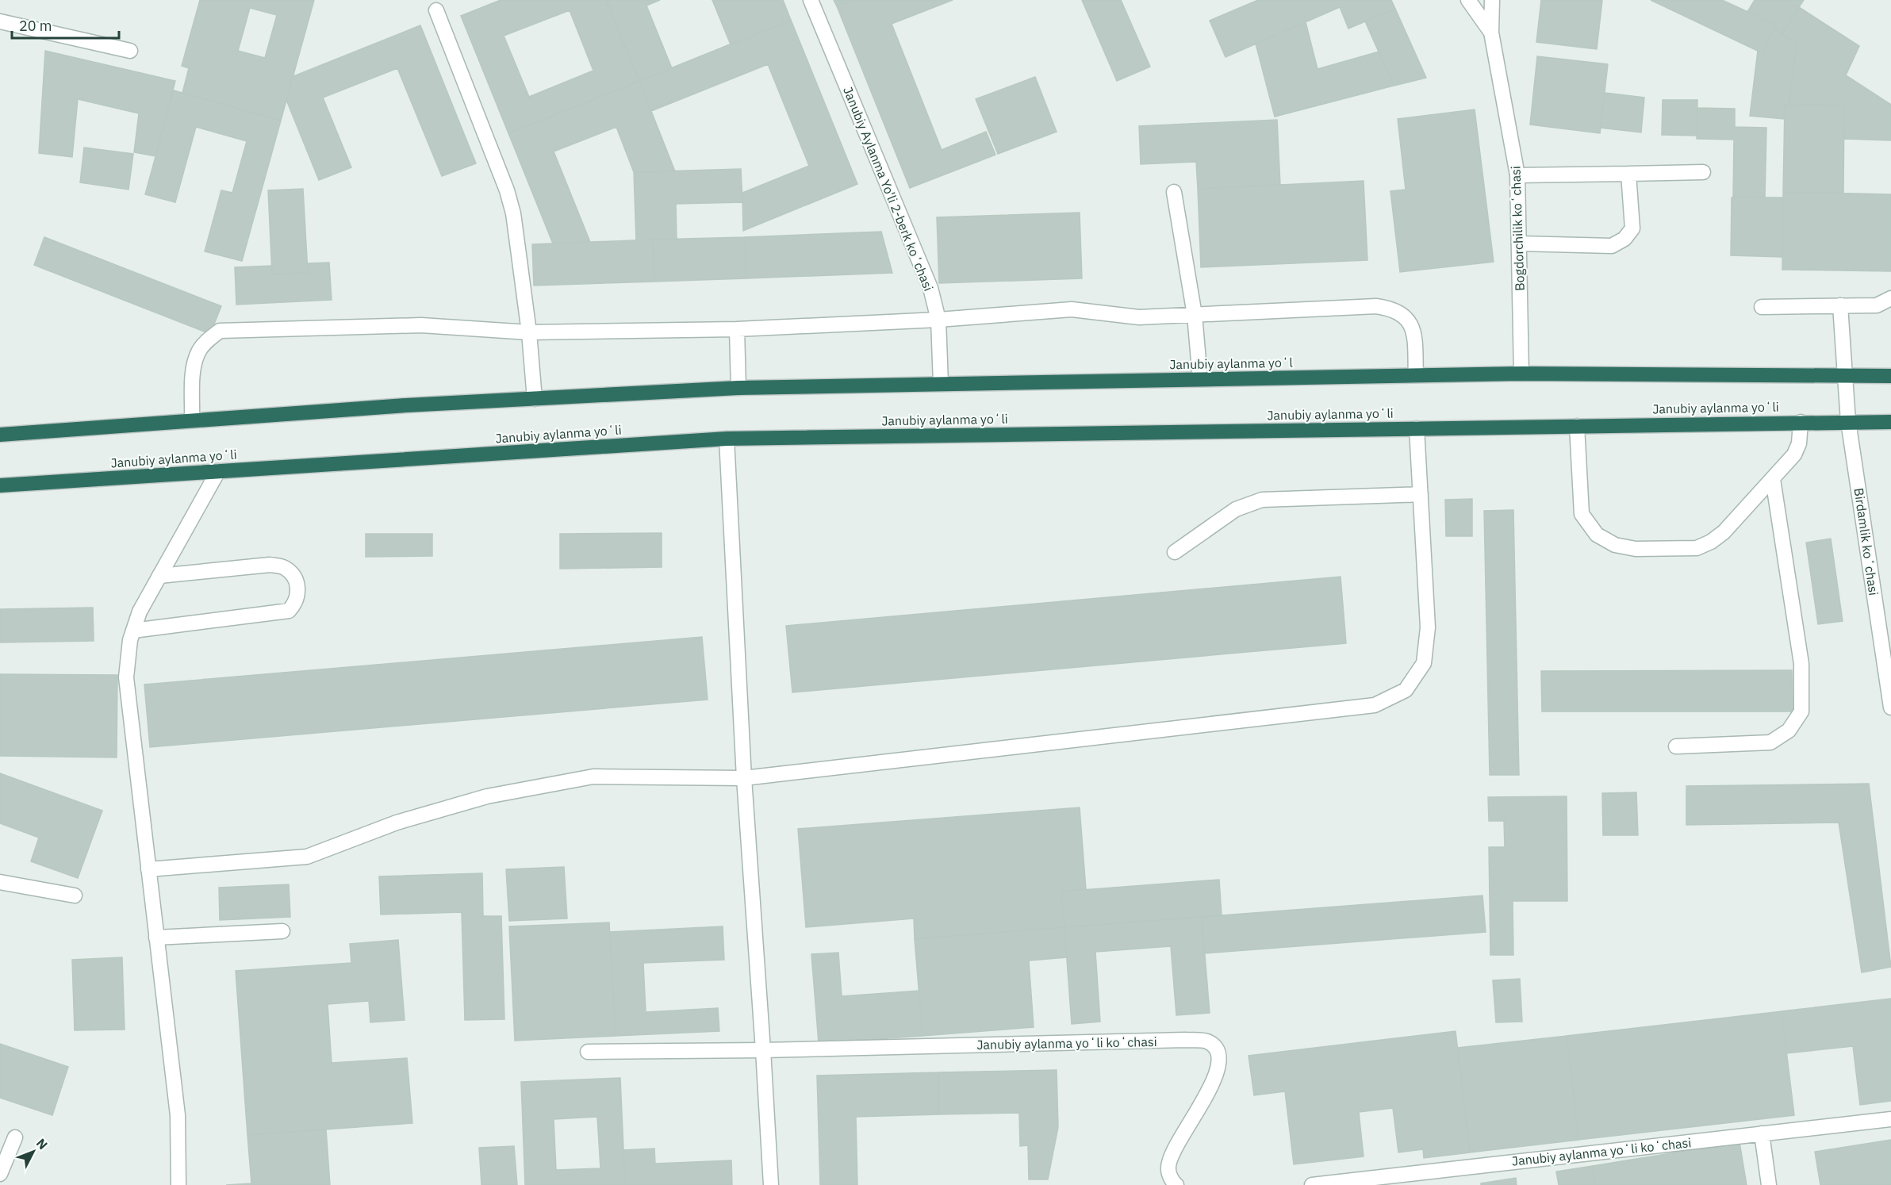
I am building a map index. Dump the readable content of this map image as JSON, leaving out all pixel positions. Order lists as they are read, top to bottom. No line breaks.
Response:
{"streets":{"highway":["Janubiy aylanma yoʻl","Janubiy aylanma yoʻli"],"street":["Janubiy Аylanma Yo'li 2-berk koʼchasi","Bogdorchilik koʻchasi","Birdamlik koʻchasi","Janubiy aylanma yoʻli koʻchasi"]},"crossings":[["Janubiy Аylanma Yo'li 2-berk koʼchasi","Janubiy aylanma yoʻl"],["Bogdorchilik koʻchasi","Janubiy aylanma yoʻl"],["Janubiy aylanma yoʻli","Birdamlik koʻchasi"]],"scale_bar":"20 m","north":"top right"}
